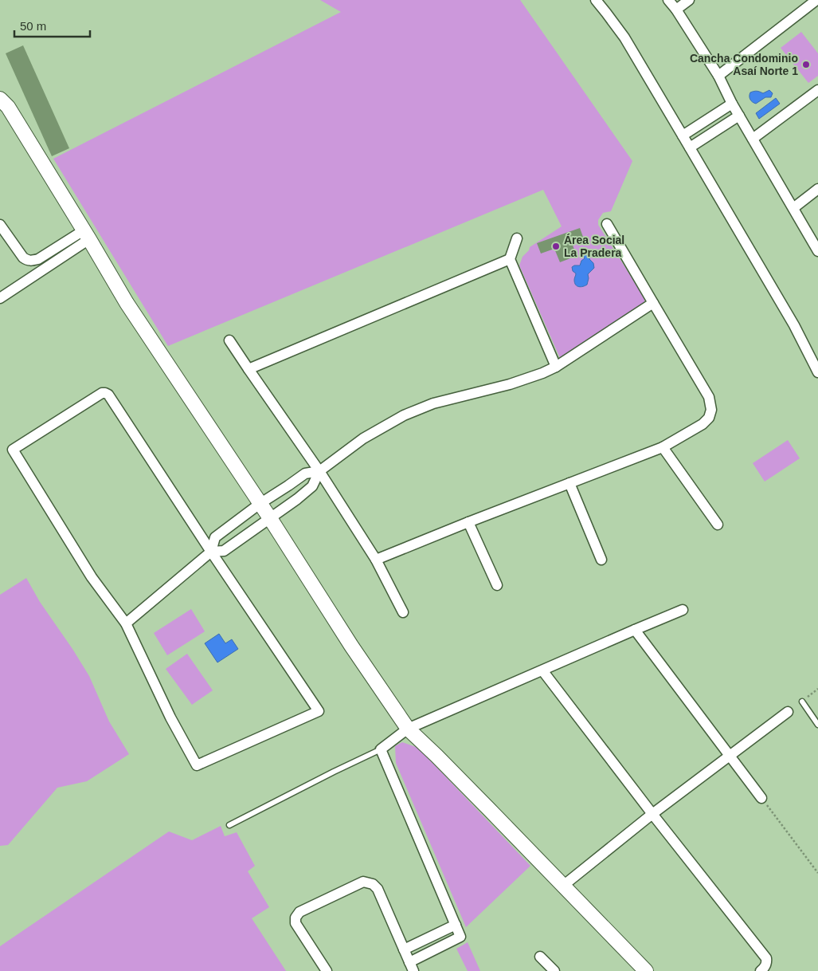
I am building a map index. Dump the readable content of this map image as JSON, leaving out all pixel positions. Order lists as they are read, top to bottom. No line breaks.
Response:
{"places":["Cancha Condominio Asaí Norte 1","Área Social La Pradera"],"scale_bar":"50 m"}
